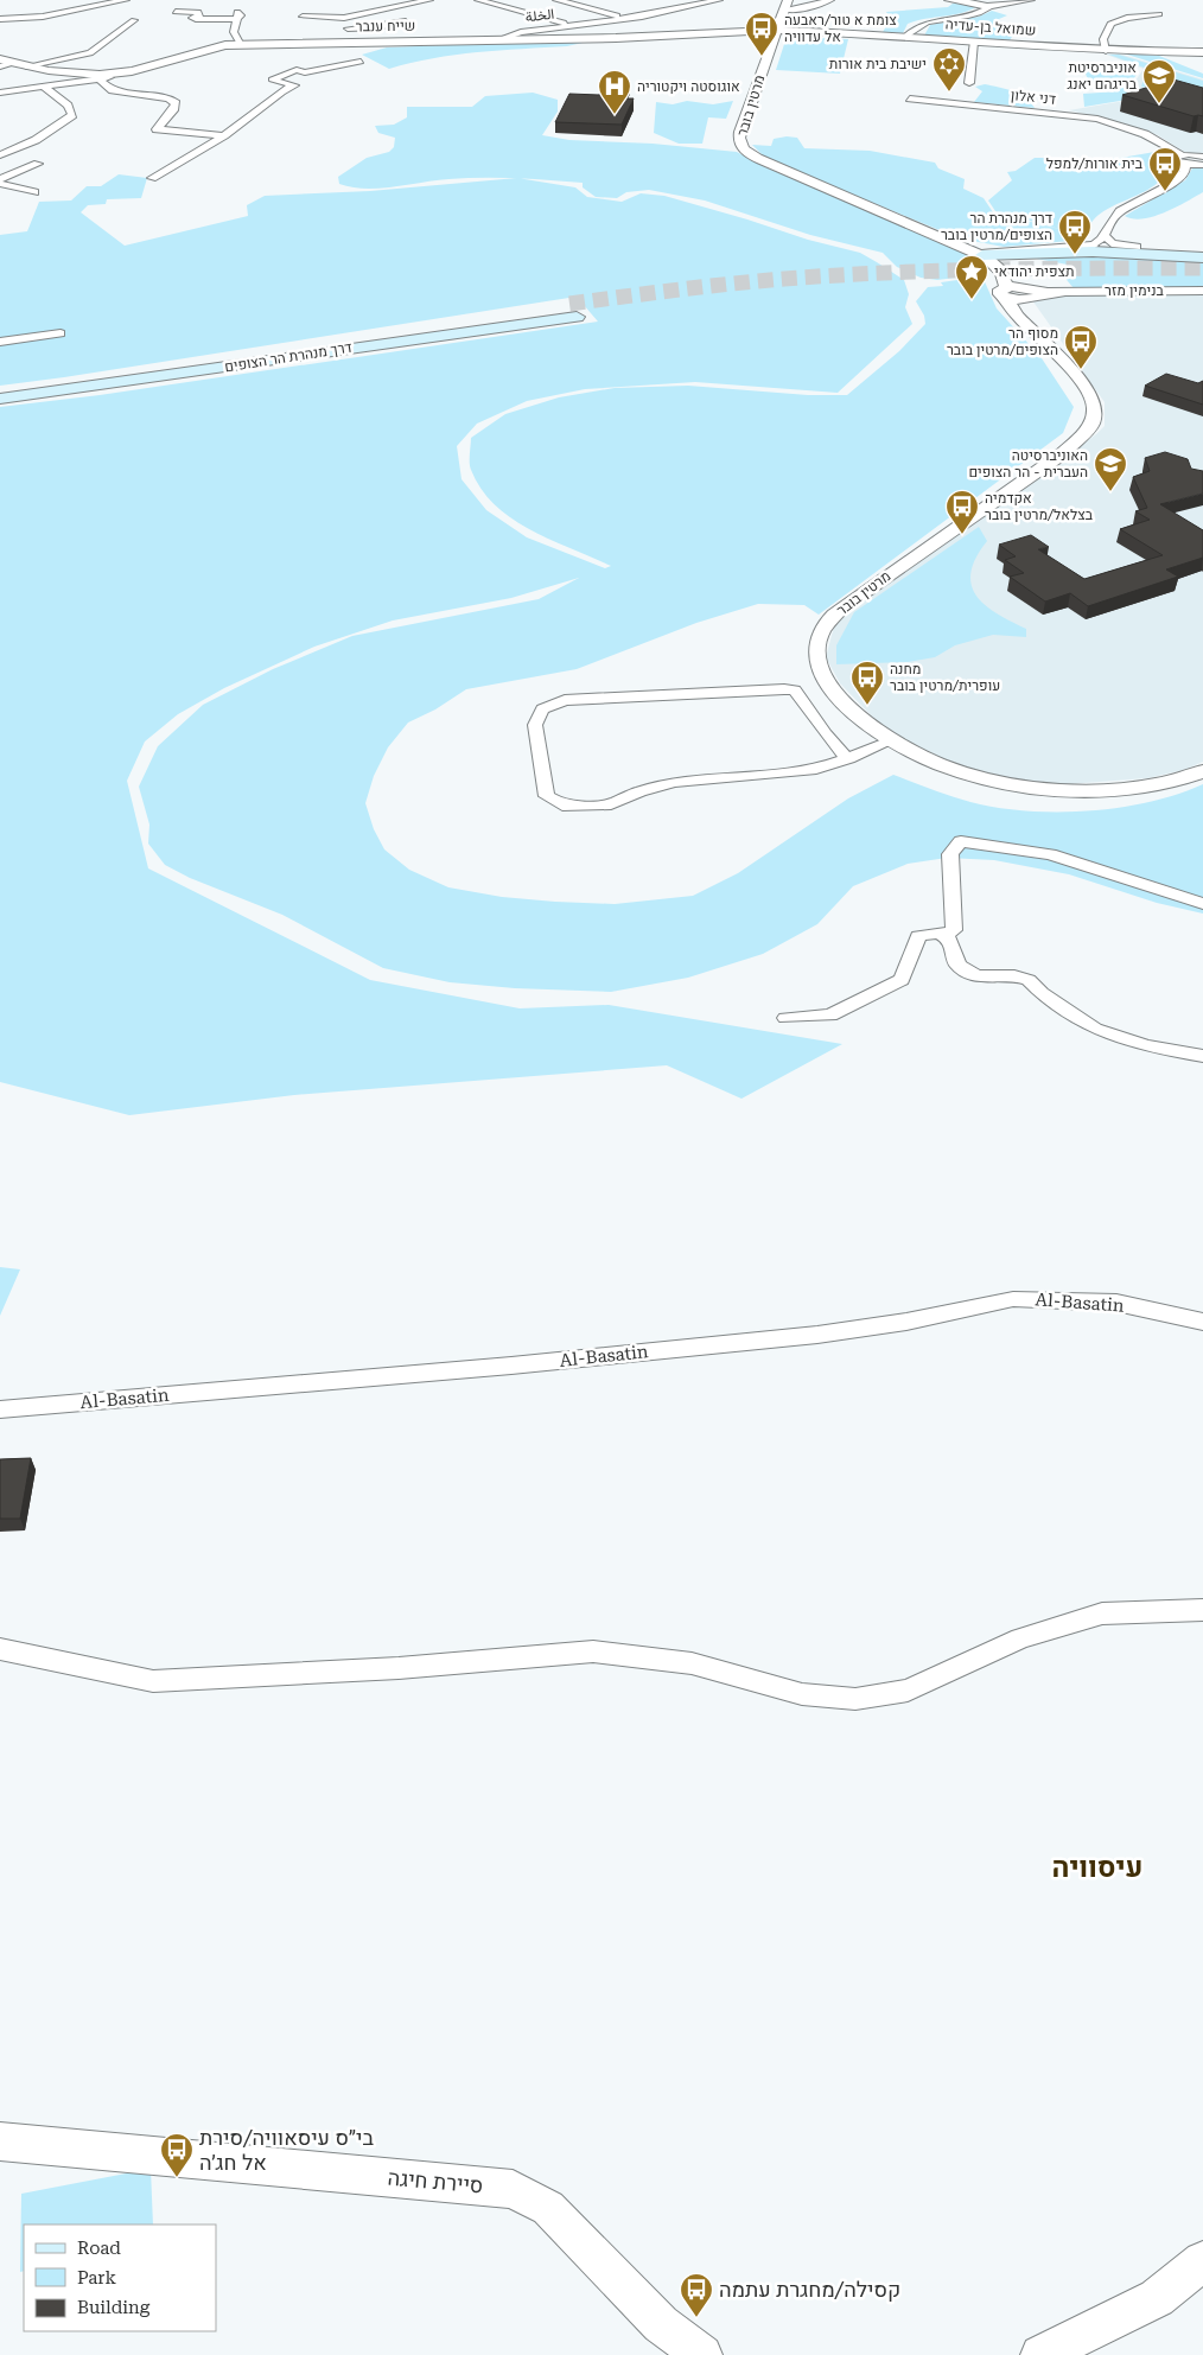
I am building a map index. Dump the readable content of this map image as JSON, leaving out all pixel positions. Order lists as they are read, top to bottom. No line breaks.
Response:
{"streets":{"main road":["דרך מנהרת הר הצופים"],"street":["الخلة","שייח ענבר","שמואל בן-עדיה","דני אלון","מרטין בובר","בנימין מזר","Al-Basatin","סיירת חיגה"]},"crossings":[["الخلة","שייח ענבר"],["שייח ענבר","שמואל בן-עדיה"],["שייח ענבר","מרטין בובר"],["שמואל בן-עדיה","מרטין בובר"],["מרטין בובר","בנימין מזר"]],"districts":["עיסוויה"],"places":{"bus stop":["צומת א טור/ראבעה אל עדוויה","בית אורות/למפל","דרך מנהרת הר הצופים/מרטין בובר","מסוף הר הצופים/מרטין בובר","אקדמיה בצלאל/מרטין בובר","מחנה עופרית/מרטין בובר","בי״ס עיסאוויה/סירת אל חג׳ה","קסילה/מחגרת עתמה"],"synagogue":["ישיבת בית אורות"],"school or university":["אוניברסיטת בריגהם יאנג","האוניברסיטה העברית - הר הצופים"],"hospital":["אוגוסטה ויקטוריה"],"place":["תצפית יהודאי"]},"legend":["Road","Park","Building"]}
